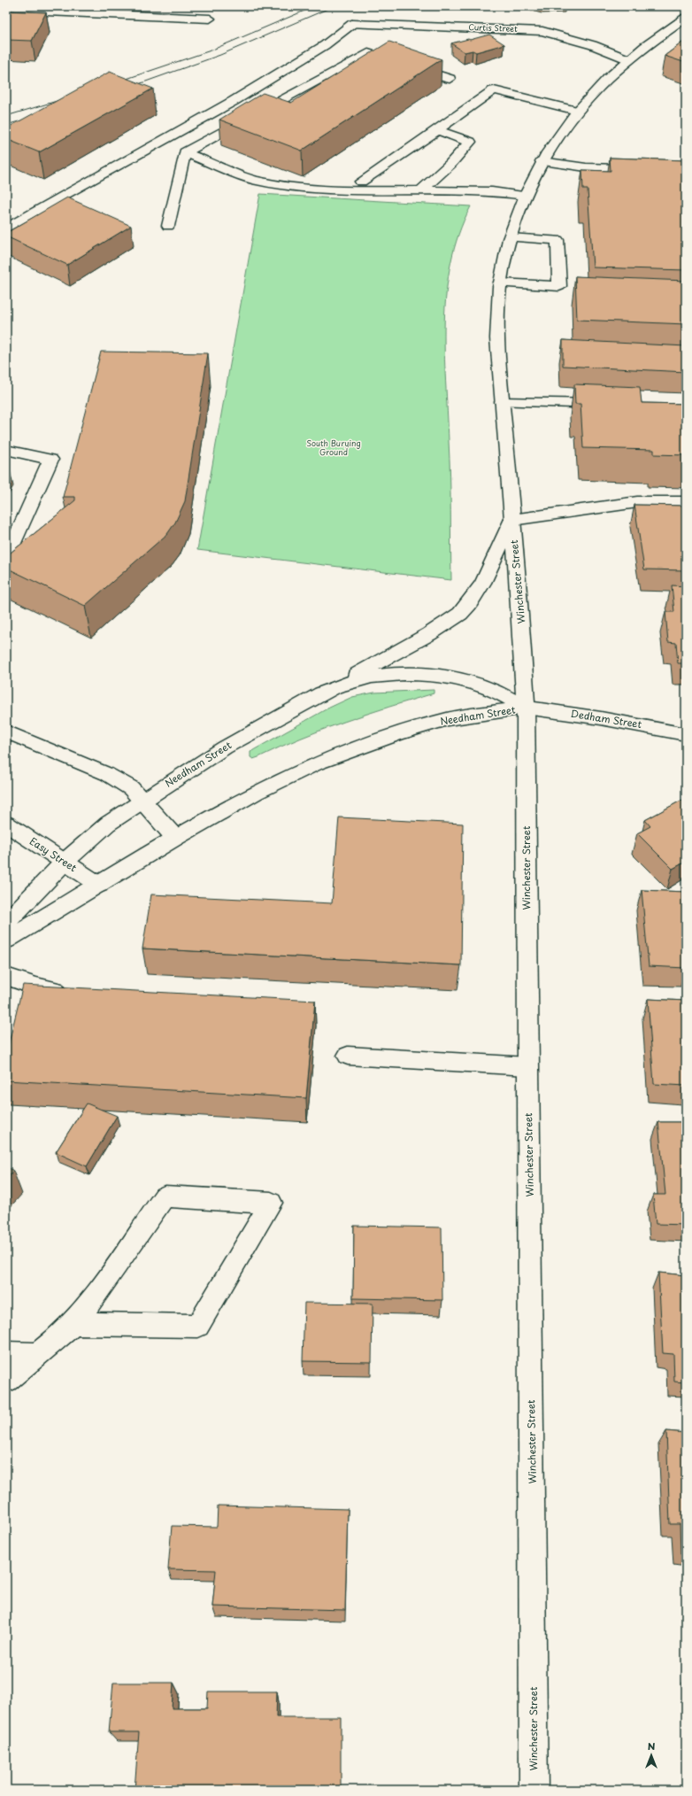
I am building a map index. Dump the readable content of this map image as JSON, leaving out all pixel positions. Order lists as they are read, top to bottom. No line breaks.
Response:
{"streets":{"main road":["Curtis Street","Winchester Street","Needham Street","Dedham Street","Easy Street"]},"crossings":[["Curtis Street","Winchester Street"],["Winchester Street","Needham Street"],["Winchester Street","Dedham Street"],["Needham Street","Dedham Street"],["Needham Street","Easy Street"]],"parks":["South Burying Ground"],"north":"top"}
